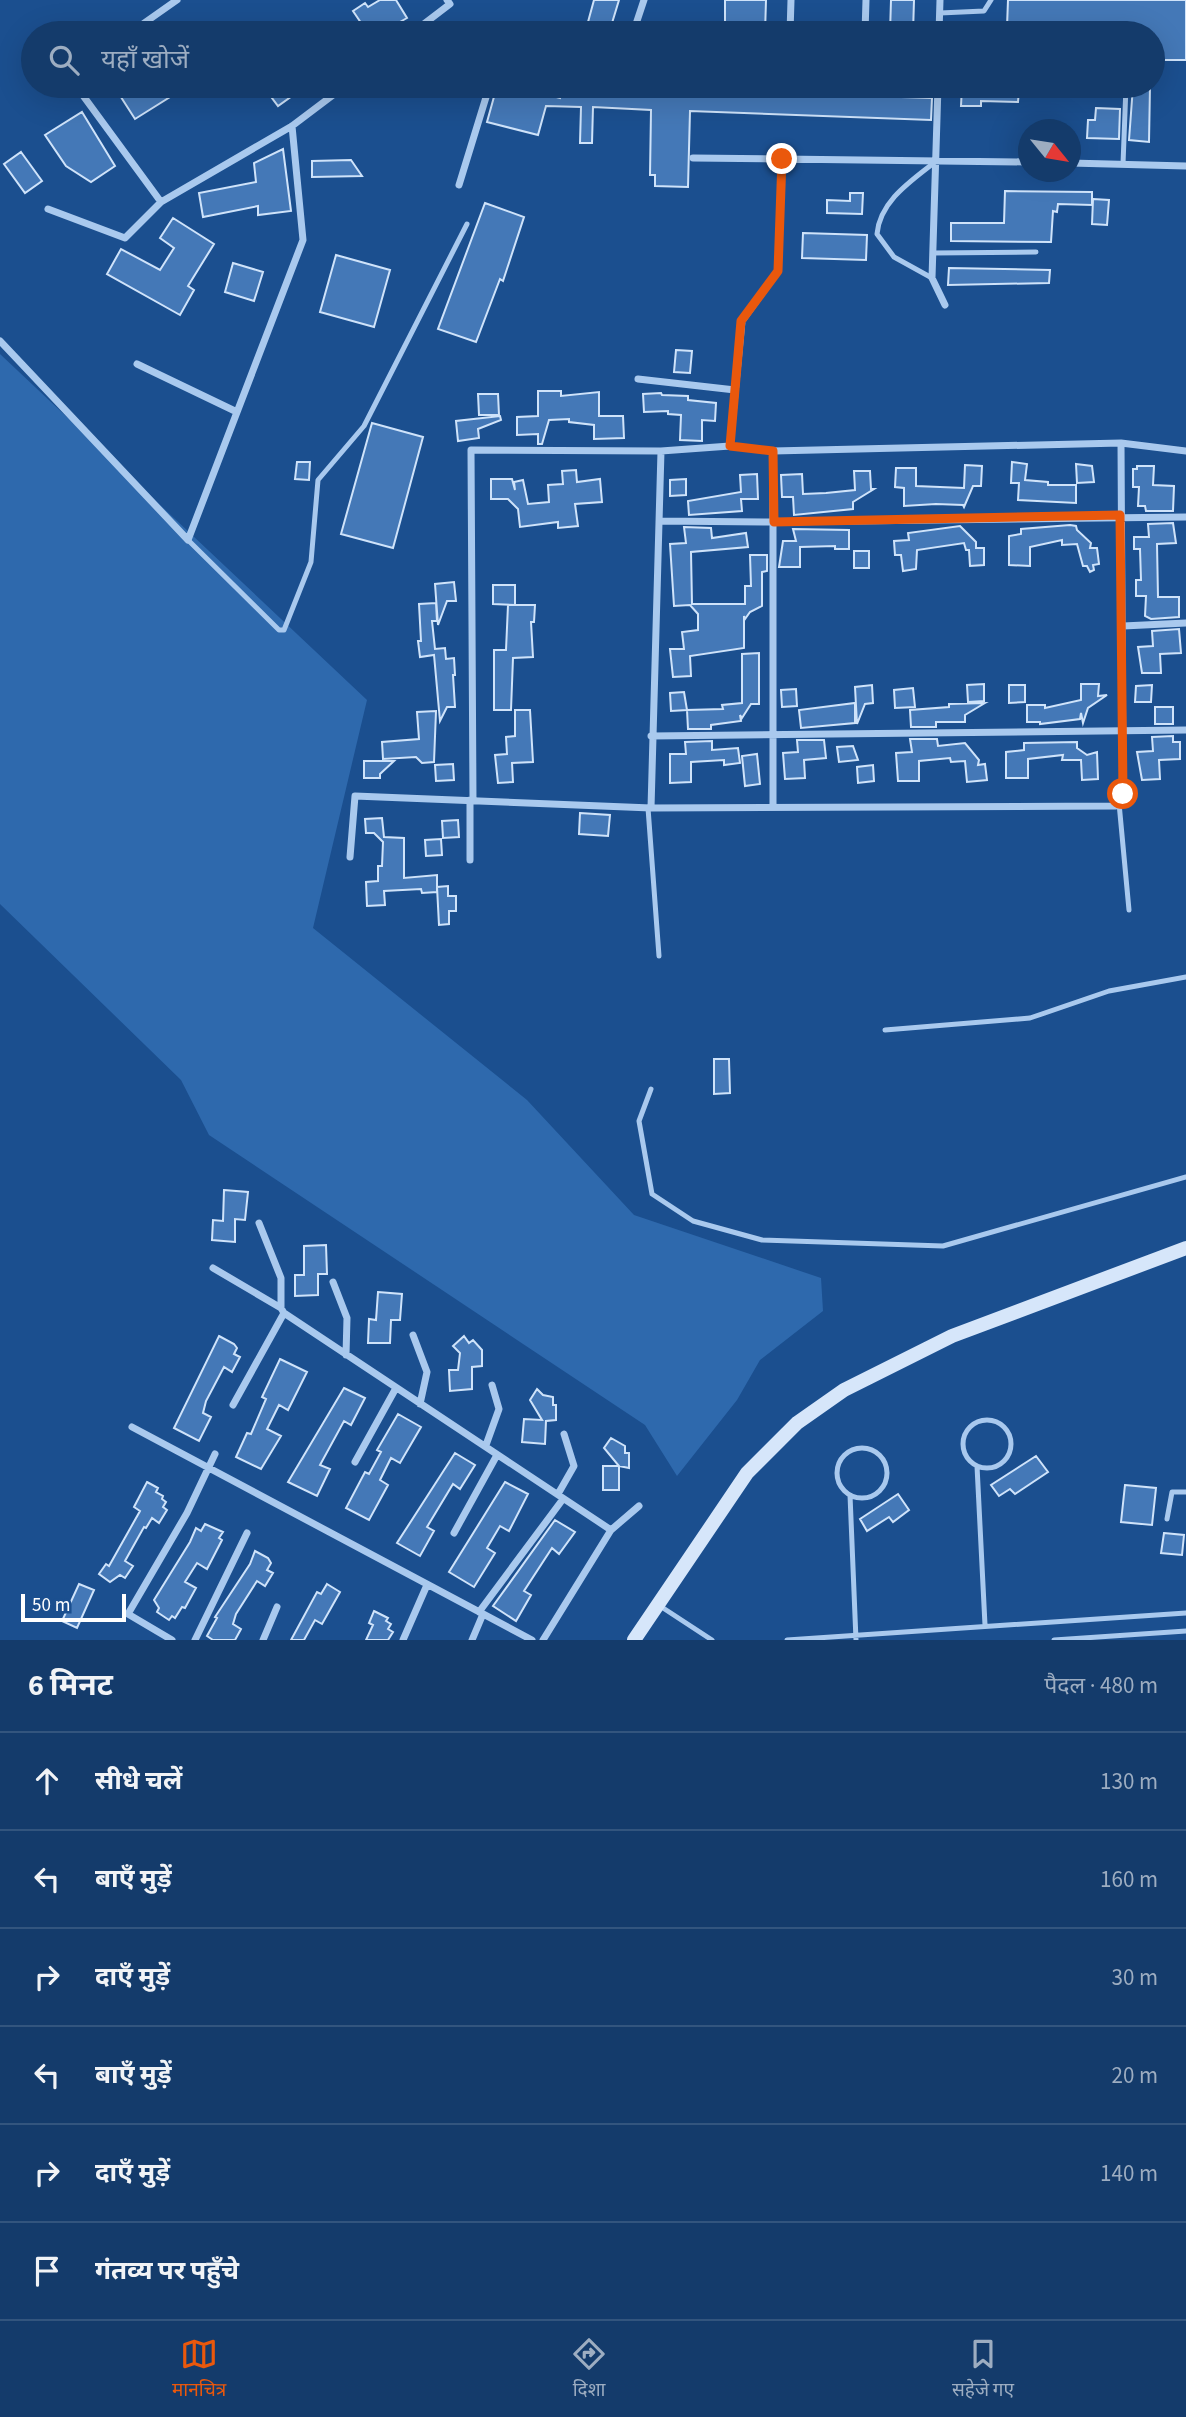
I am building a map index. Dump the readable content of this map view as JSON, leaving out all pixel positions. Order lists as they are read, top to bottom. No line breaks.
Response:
{"scale_bar":"50 m","north":"bottom right","page":{"search":"यहाँ खोजें","scale":"50 m","heading":["6 मिनट","पैदल · 480 m"],"list":[["सीधे चलें","130 m"],["बाएँ मुड़ें","160 m"],["दाएँ मुड़ें","30 m"],["बाएँ मुड़ें","20 m"],["दाएँ मुड़ें","140 m"],"गंतव्य पर पहुँचे"],"nav":["मानचित्र","दिशा","सहेजे गए"]}}
